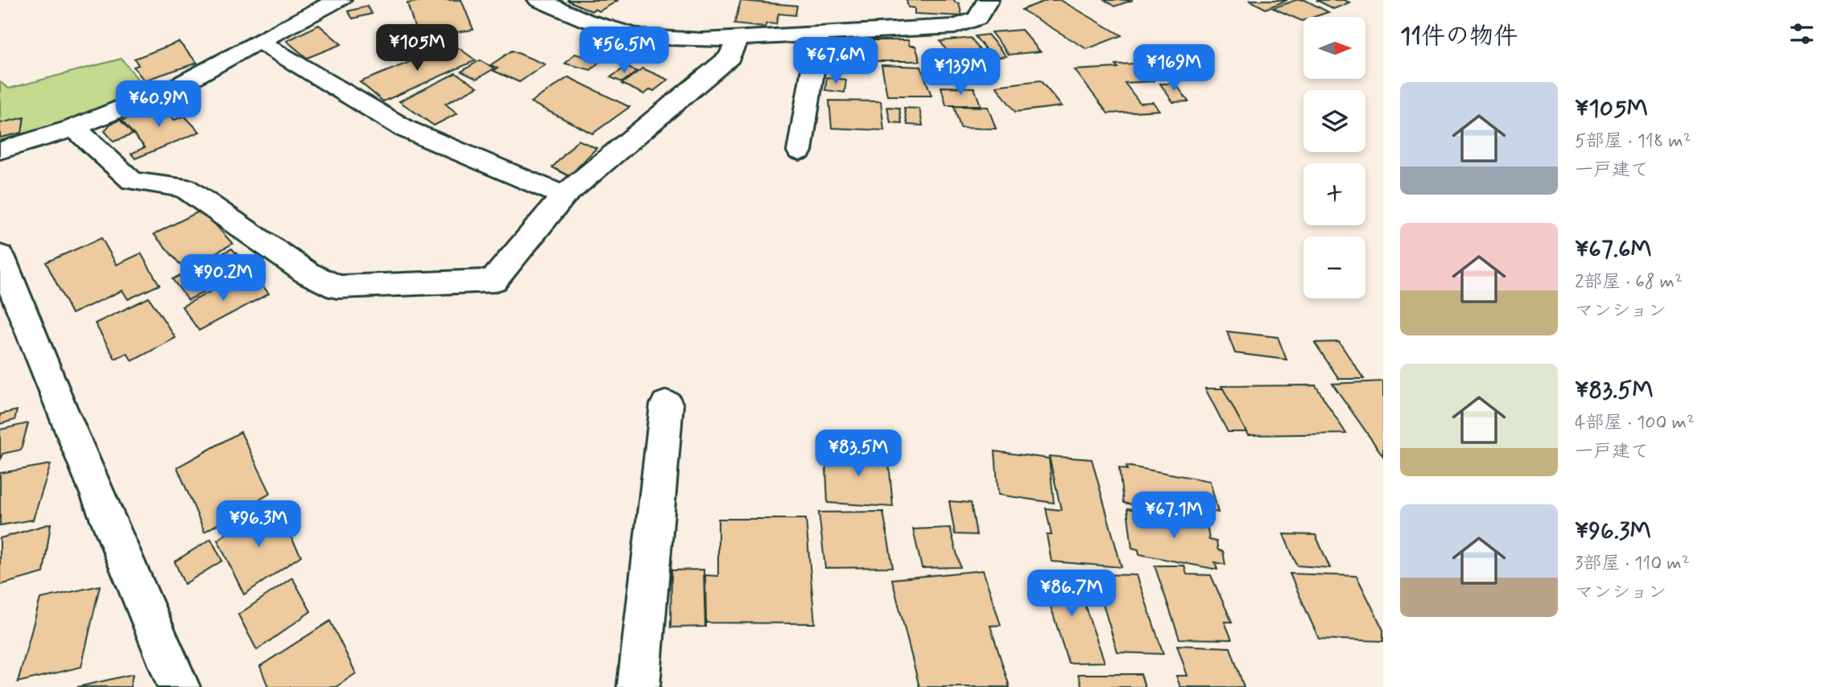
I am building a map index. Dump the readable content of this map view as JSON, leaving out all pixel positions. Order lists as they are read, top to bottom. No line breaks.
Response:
{"north":"right","page":{"heading":"11件の物件","map_buttons":["+","−"],"price":["¥105M","¥56.5M","¥67.6M","¥169M","¥139M","¥60.9M","¥90.2M","¥83.5M","¥67.1M","¥96.3M","¥86.7M"],"list":[{"name":"¥105M","note":"5部屋 · 118 m² · 一戸建て"},{"name":"¥67.6M","note":"2部屋 · 68 m² · マンション"},{"name":"¥83.5M","note":"4部屋 · 100 m² · 一戸建て"},{"name":"¥96.3M","note":"3部屋 · 110 m² · マンション"}]}}
